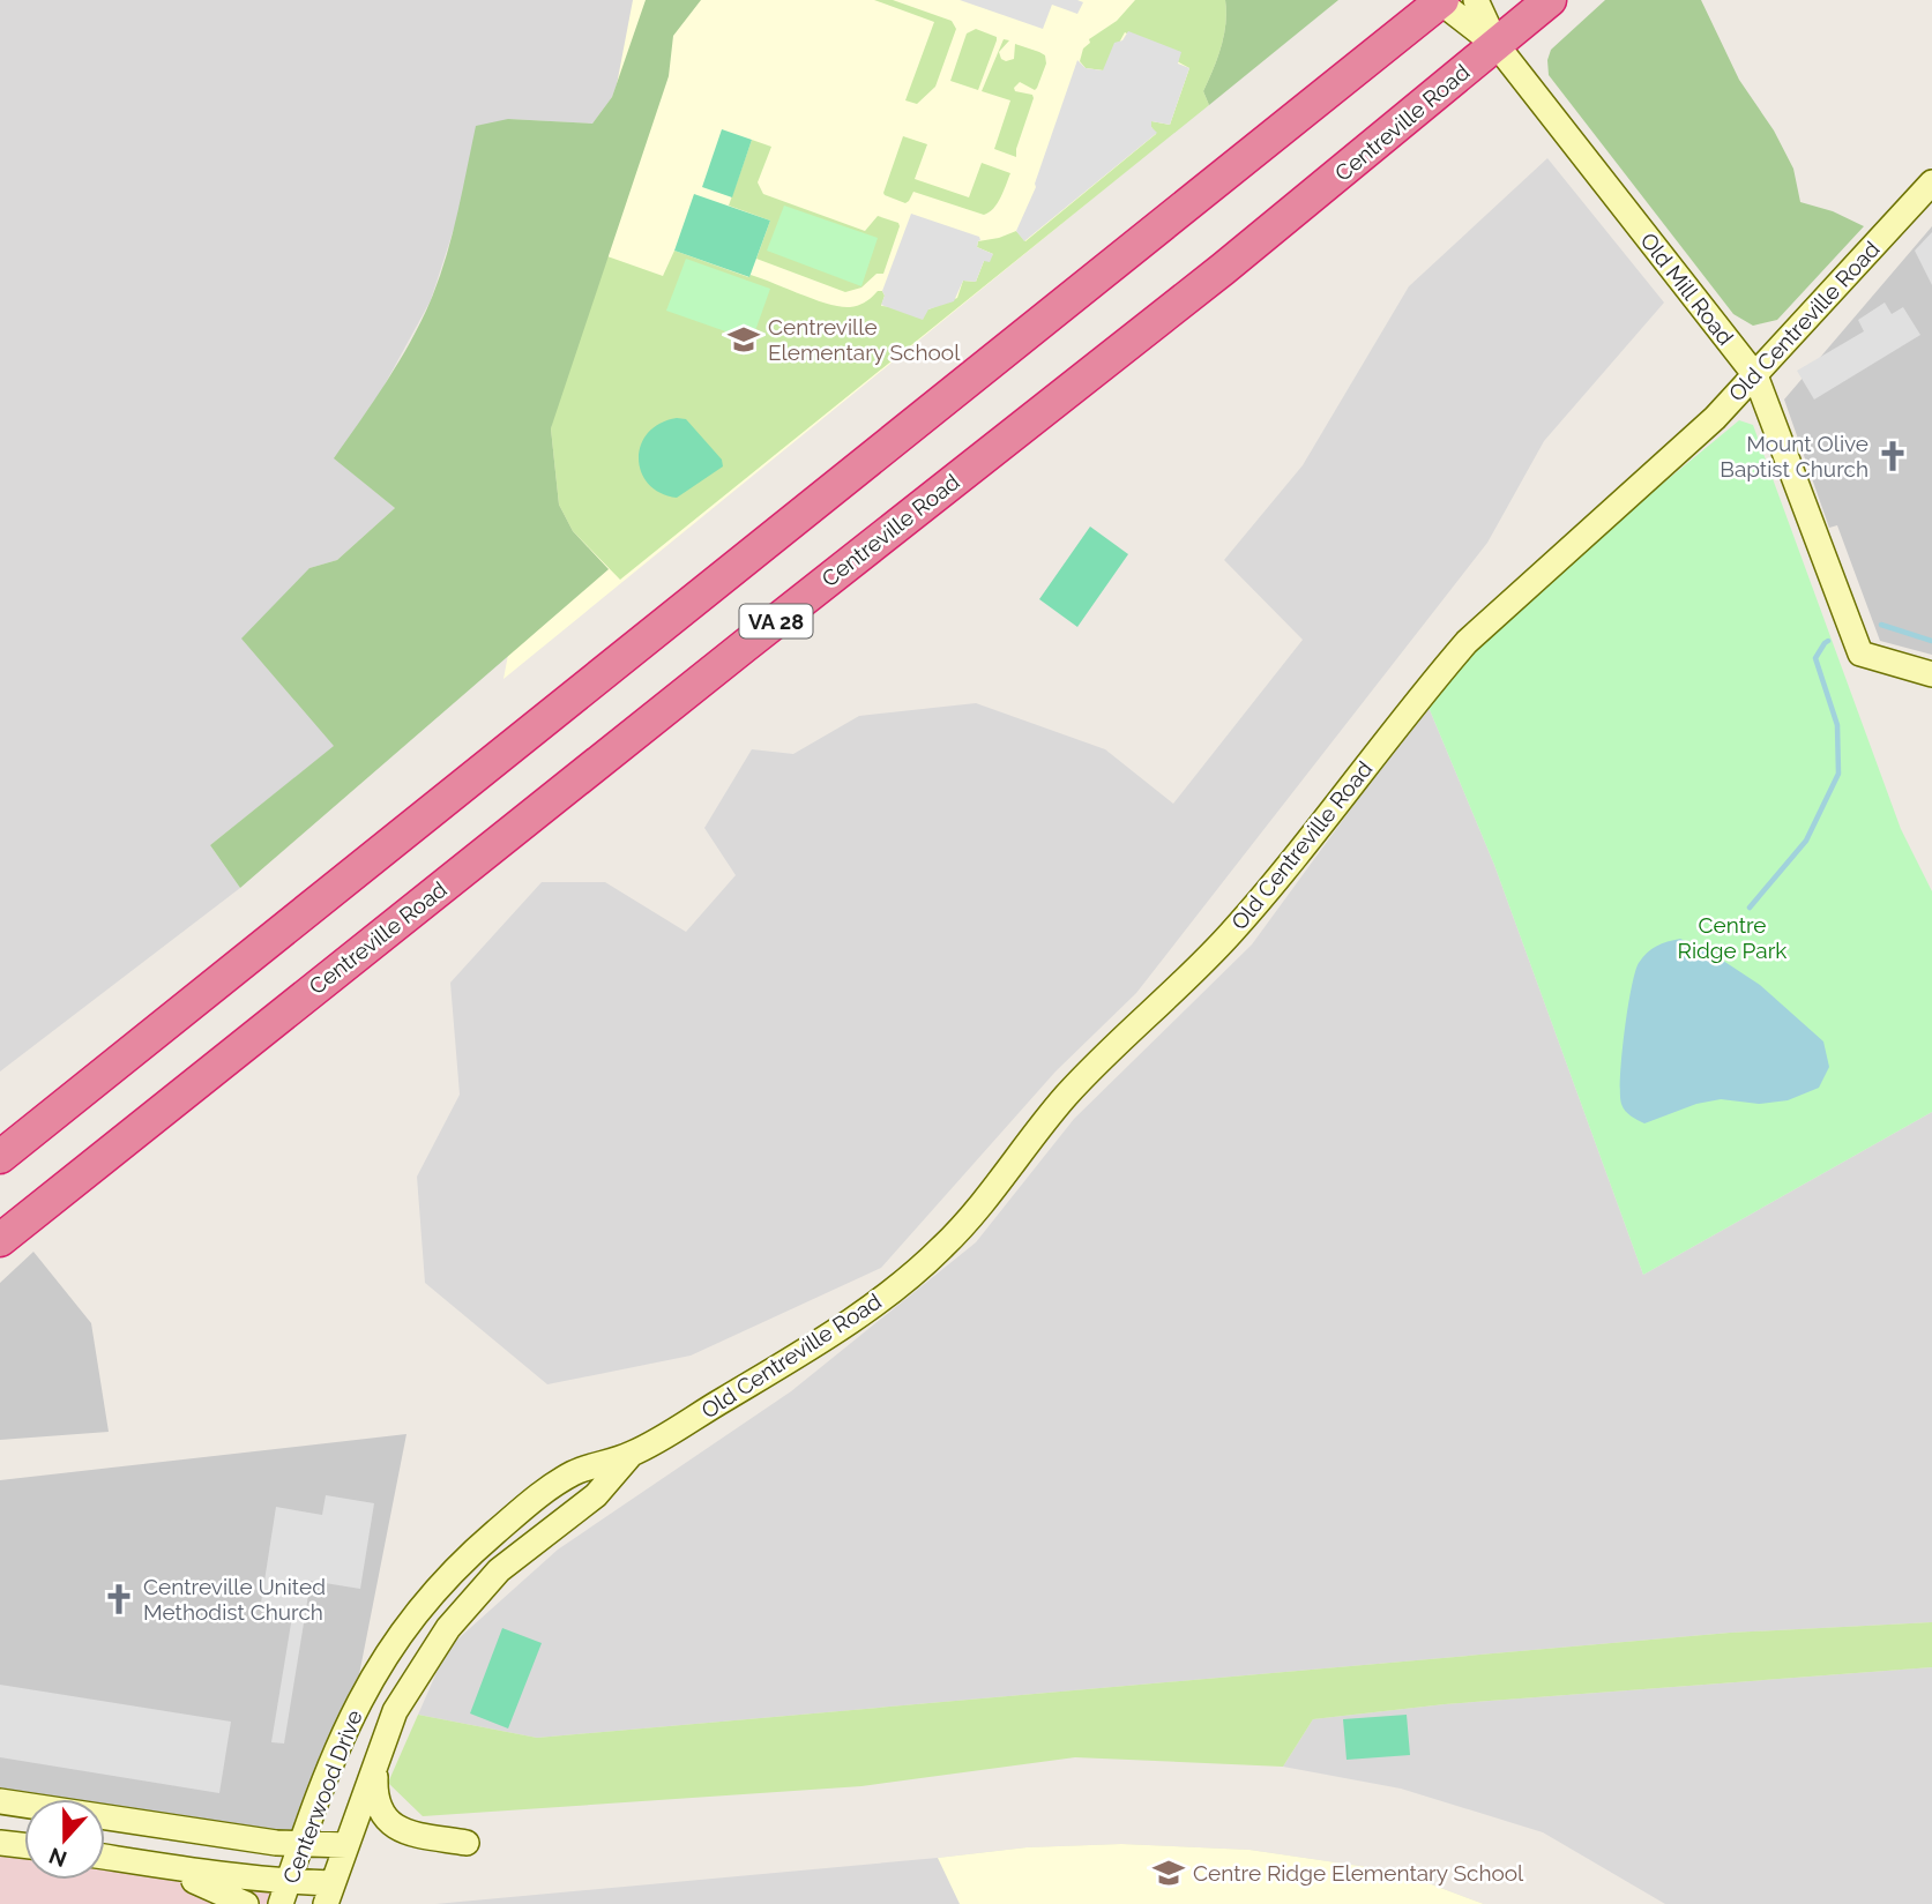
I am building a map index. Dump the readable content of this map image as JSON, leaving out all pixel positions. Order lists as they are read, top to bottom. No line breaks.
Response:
{"streets":{"highway":["Centreville Road","VA 28"],"street":["Old Mill Road","Old Centreville Road","Centerwood Drive"]},"crossings":[["Centreville Road","Old Mill Road"],["Old Mill Road","Old Centreville Road"],["Old Centreville Road","Centerwood Drive"]],"parks":["Centre Ridge Park"],"places":{"school or university":["Centreville Elementary School","Centre Ridge Elementary School"],"church":["Mount Olive Baptist Church","Centreville United Methodist Church"]},"north":"bottom"}
